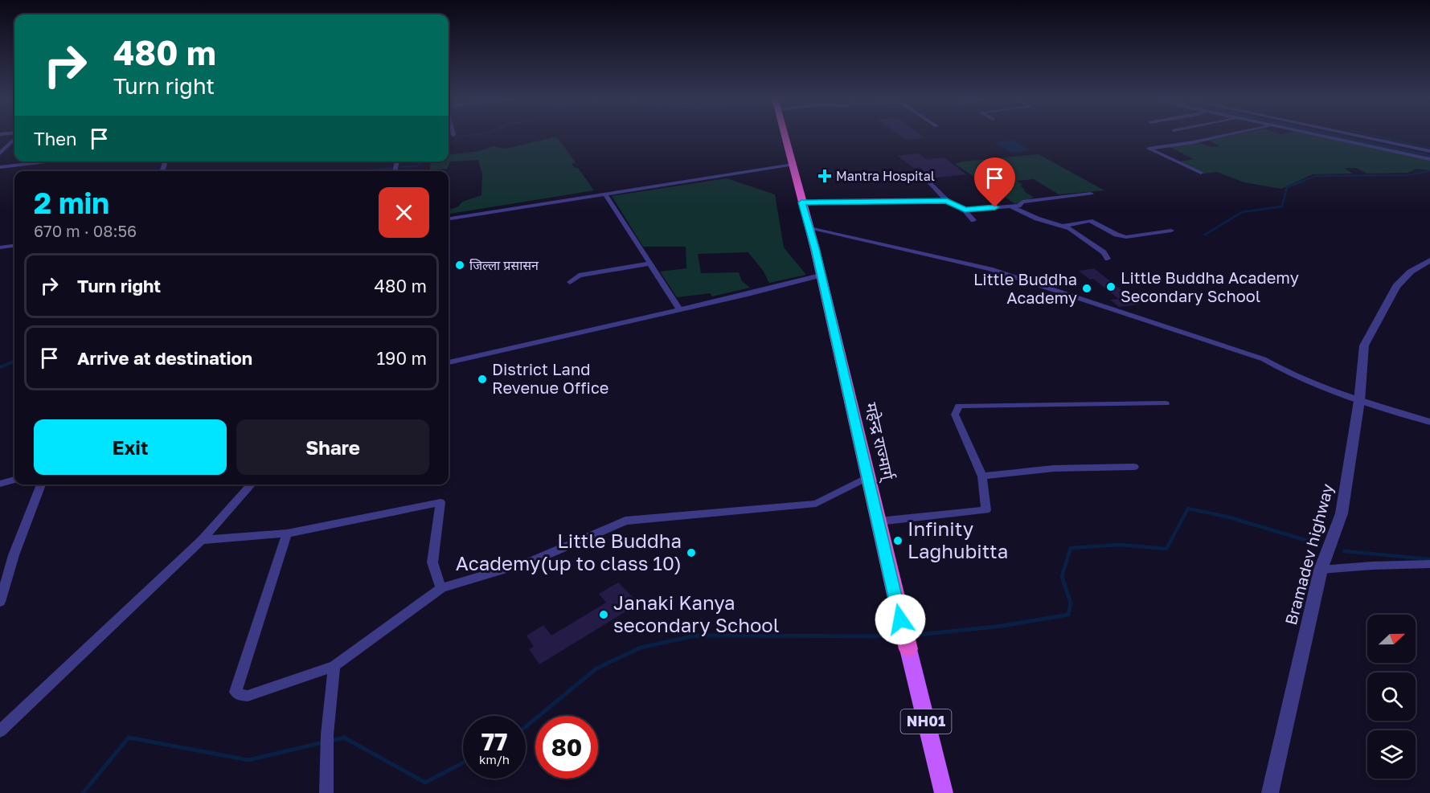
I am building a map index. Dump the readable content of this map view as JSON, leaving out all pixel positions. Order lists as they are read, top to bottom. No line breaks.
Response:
{"streets":{"highway":["महेन्द्र राज्मार्ग्","NH01"],"street":["Bramadev highway"]},"places":{"health":["Mantra Hospital"],"other":["जिल्ला प्रसासन","Little Buddha Academy Secondary School","Little Buddha Academy","District Land Revenue Office","Infinity Laghubitta","Little Buddha Academy(up to class 10)","Janaki Kanya secondary School"]},"north":"right","page":{"turn":["480 m","Turn right"],"then":"Then","heading":["2 min","670 m · 08:56"],"list":[{"name":"Turn right","value":"480 m"},{"name":"Arrive at destination","value":"190 m"}],"buttons":["Exit","Share"],"speed":"77 km/h","limit":"80"}}
